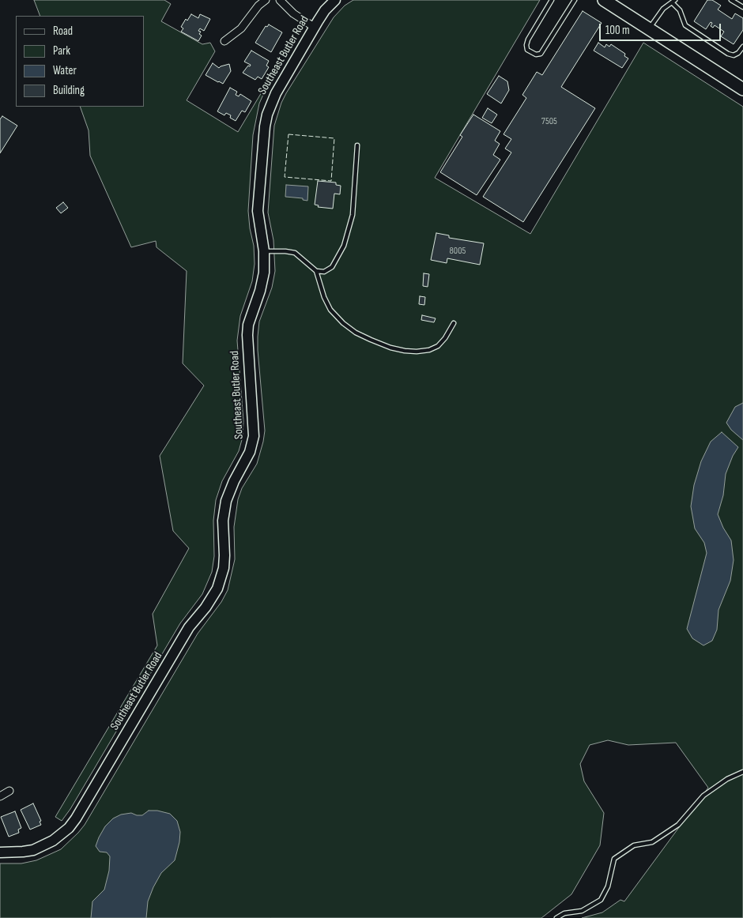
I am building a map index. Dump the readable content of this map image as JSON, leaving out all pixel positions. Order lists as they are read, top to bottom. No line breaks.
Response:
{"streets":{"main road":["Southeast Butler Road"]},"house_numbers":["7505","8005"],"legend":["Road","Park","Water","Building"],"scale_bar":"100 m"}
